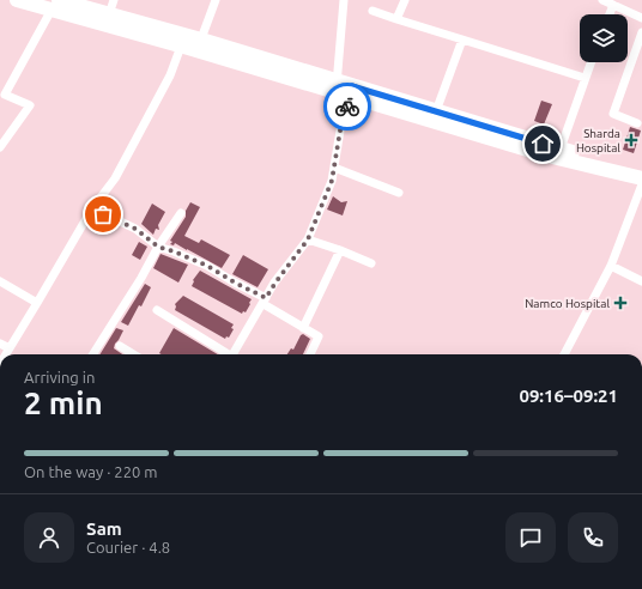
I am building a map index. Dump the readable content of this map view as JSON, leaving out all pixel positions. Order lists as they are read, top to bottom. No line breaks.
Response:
{"places":{"health":["Sharda Hospital","Namco Hospital"]},"page":{"heading":["2 min","Arriving in","09:16–09:21"],"panel":["Sam","Courier · 4.8"],"bar":"On the way · 220 m"}}
